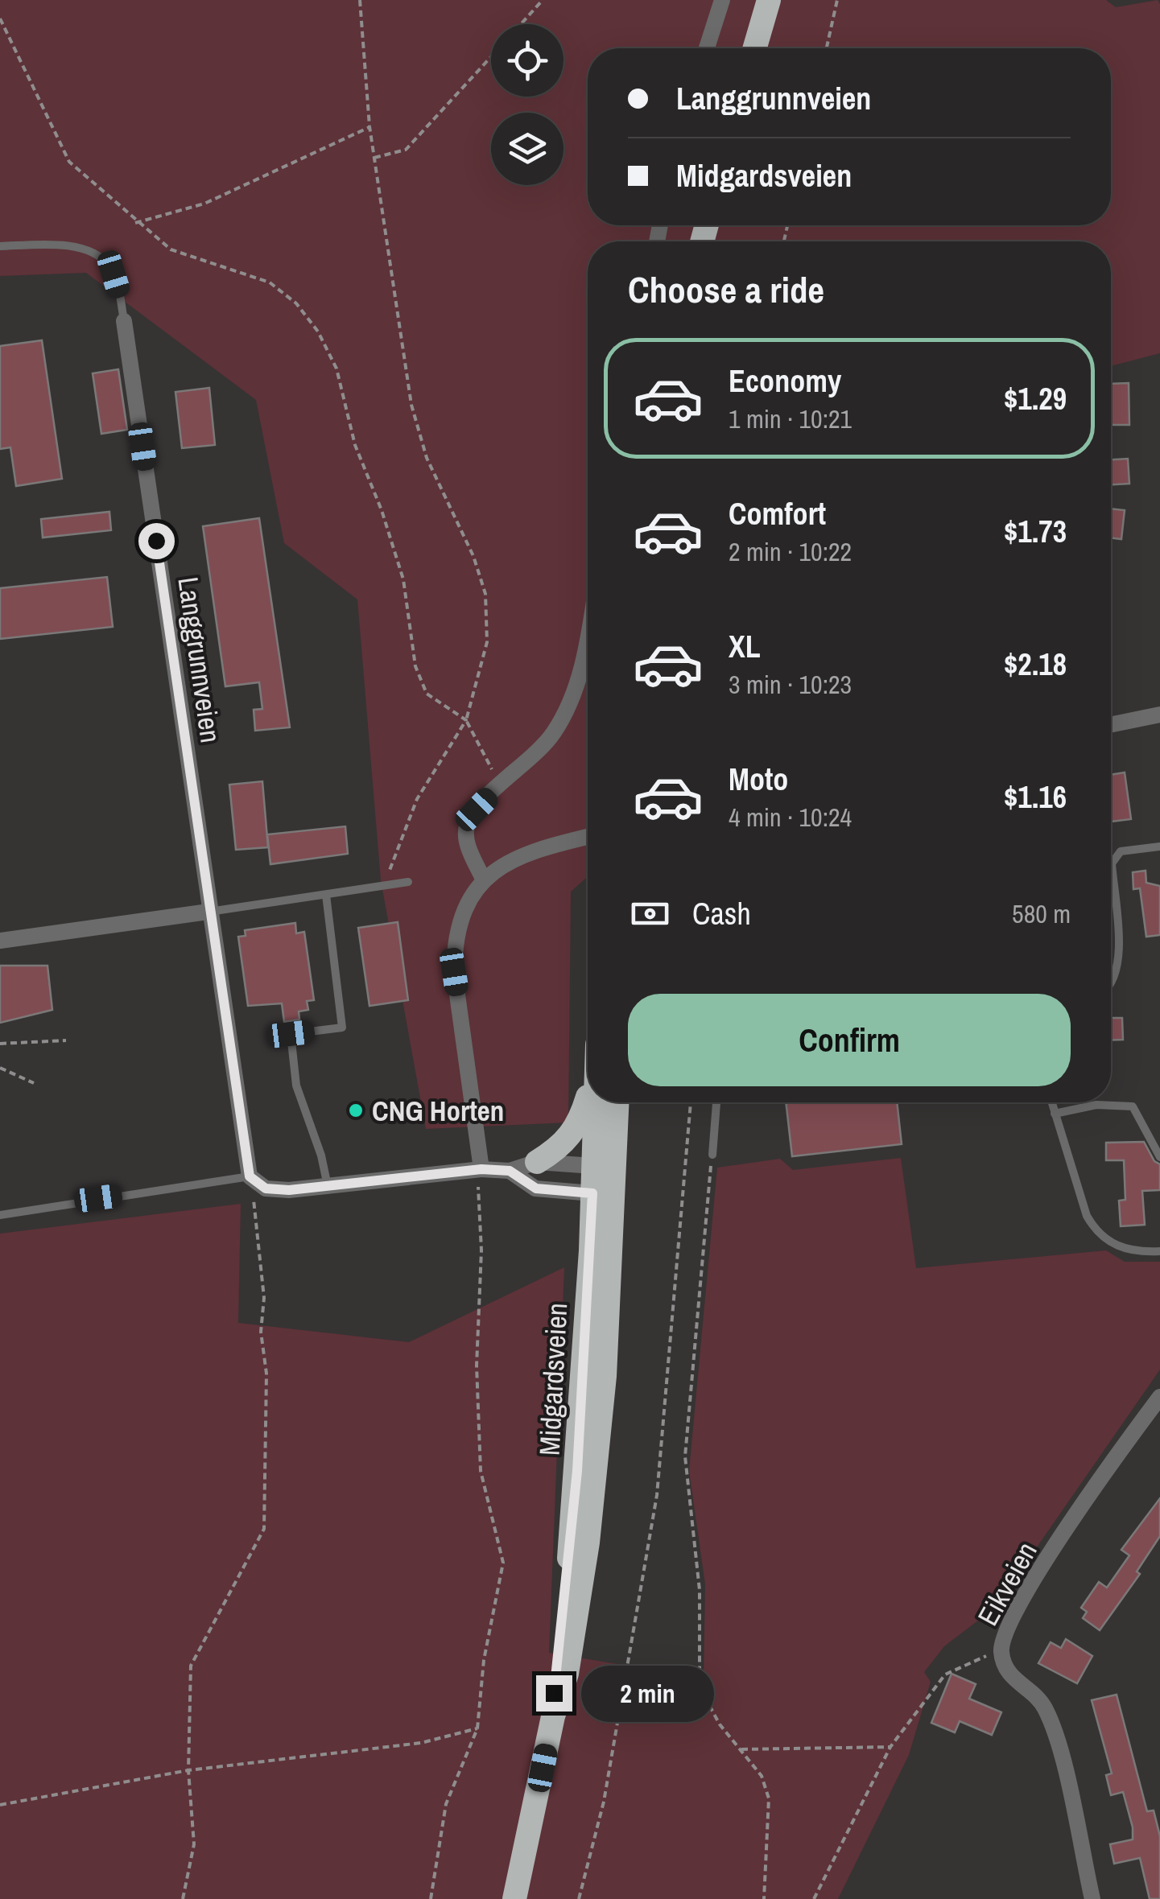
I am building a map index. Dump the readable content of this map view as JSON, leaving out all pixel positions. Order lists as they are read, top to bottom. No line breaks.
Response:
{"streets":{"highway":["Midgardsveien"],"street":["Langgrunnveien","Eikveien"]},"places":["CNG Horten"],"page":{"banner":["Langgrunnveien","Midgardsveien"],"heading":"Choose a ride","list":[{"name":"Economy","note":"1 min · 10:21","value":"$1.29"},{"name":"Comfort","note":"2 min · 10:22","value":"$1.73"},{"name":"XL","note":"3 min · 10:23","value":"$2.18"},{"name":"Moto","note":"4 min · 10:24","value":"$1.16"}],"pay":["Cash","580 m"],"buttons":"Confirm","bubble":"2 min"}}
